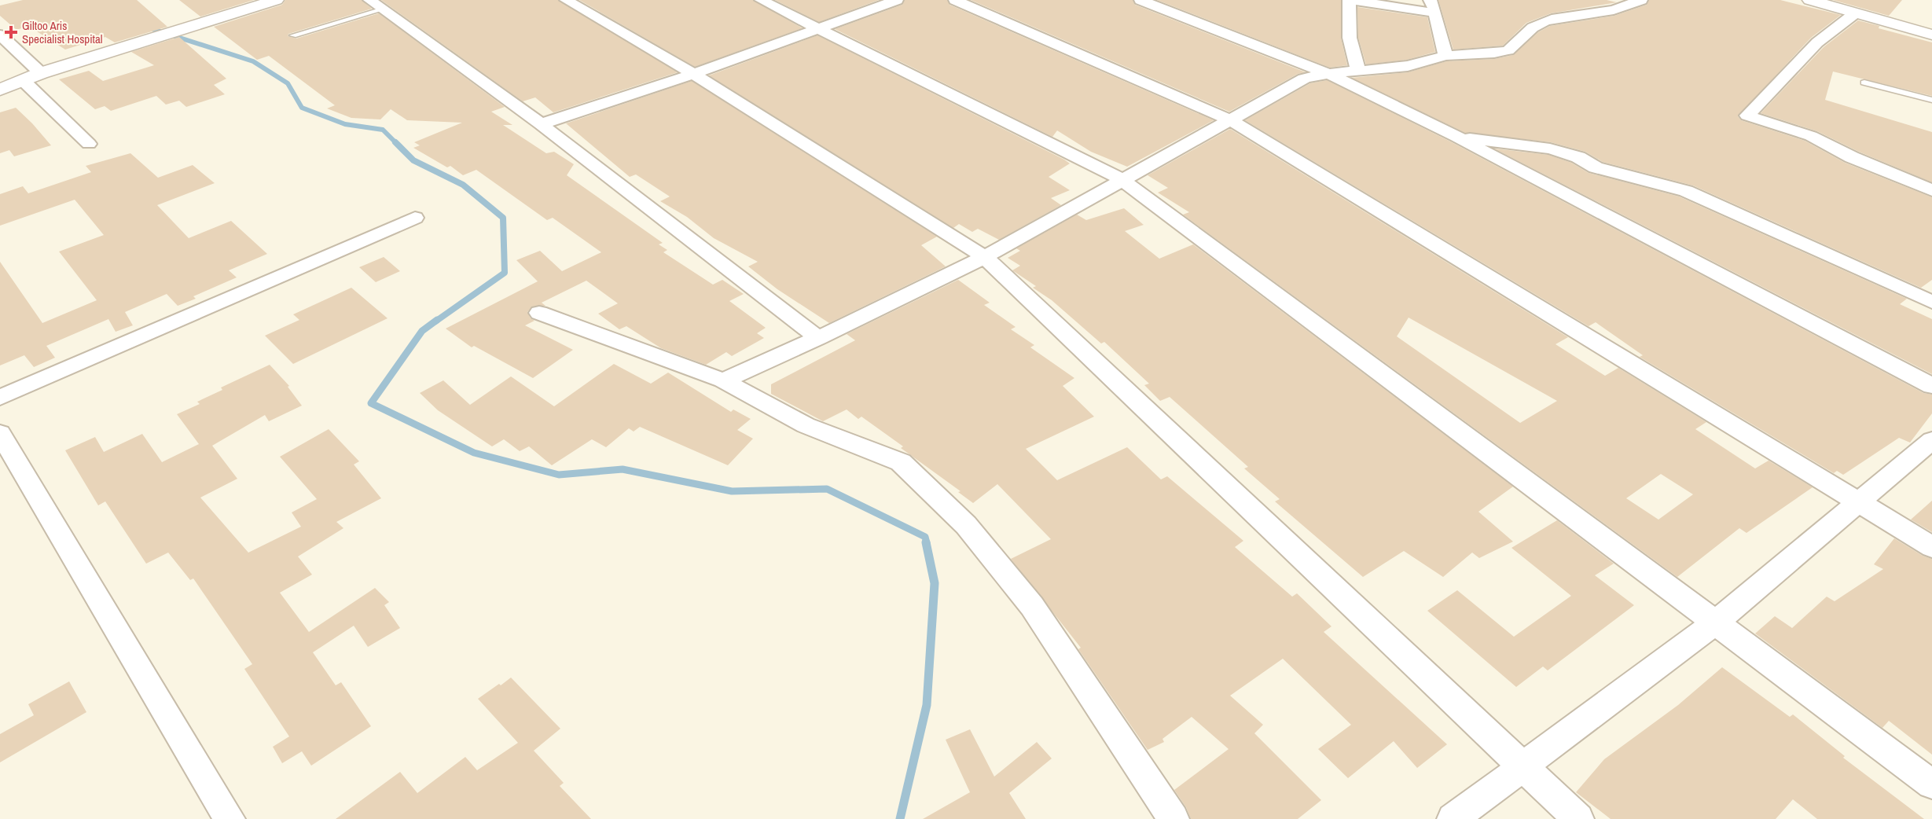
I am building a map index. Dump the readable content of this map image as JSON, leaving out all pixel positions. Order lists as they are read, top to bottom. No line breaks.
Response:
{"places":{"health":["Giltoo Aris Specialist Hospital"]}}
